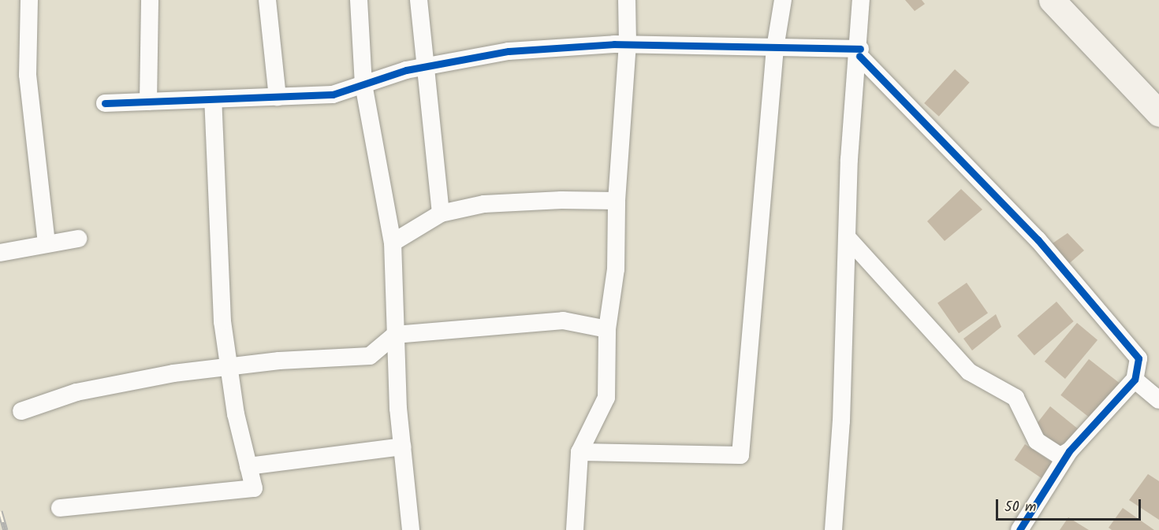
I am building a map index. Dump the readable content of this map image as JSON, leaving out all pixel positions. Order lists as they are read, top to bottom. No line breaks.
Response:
{"scale_bar":"50 m"}
